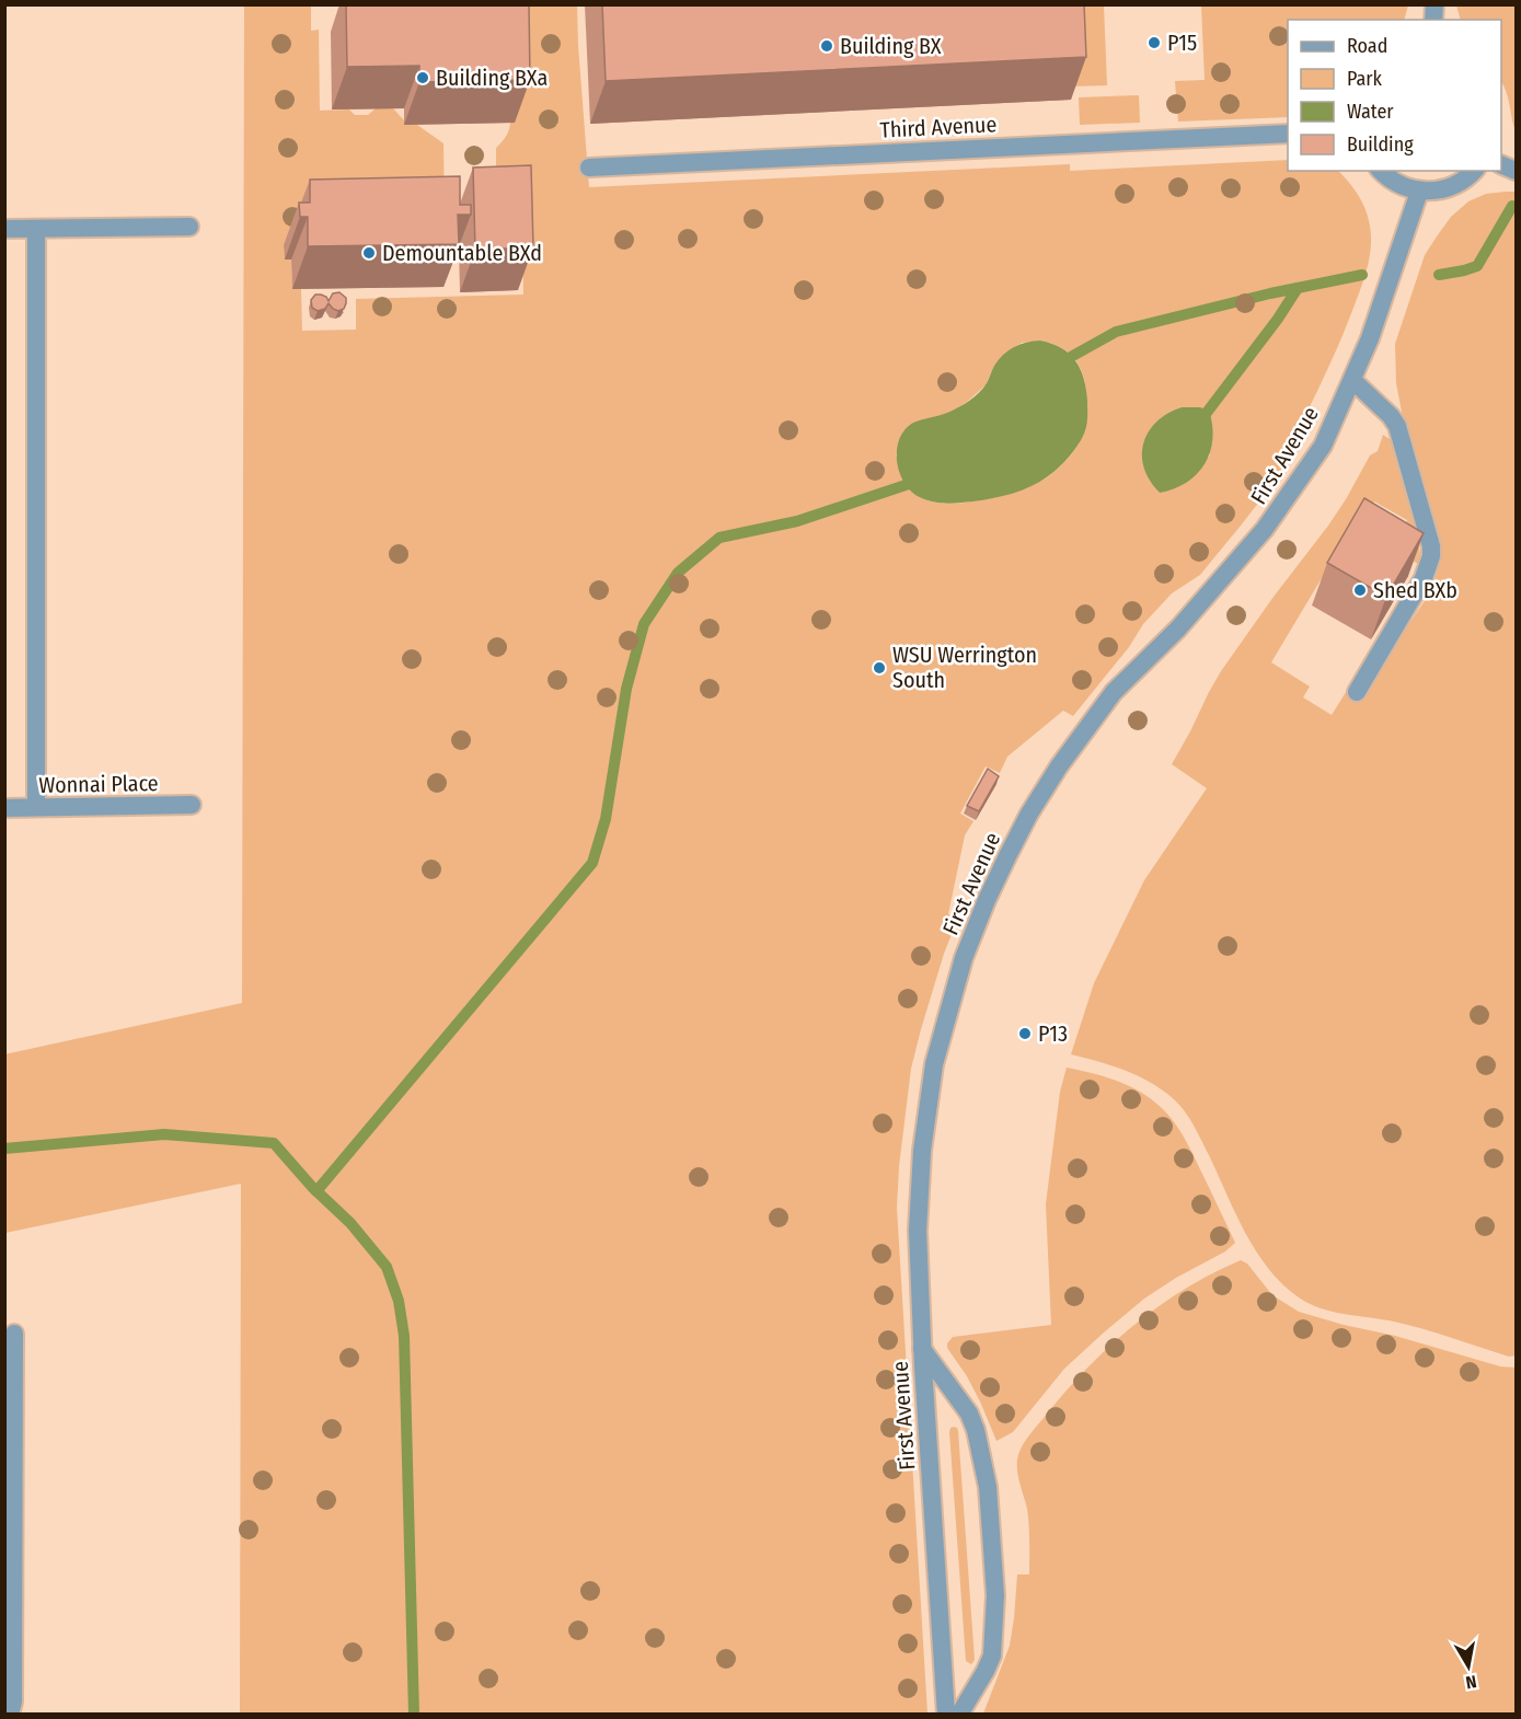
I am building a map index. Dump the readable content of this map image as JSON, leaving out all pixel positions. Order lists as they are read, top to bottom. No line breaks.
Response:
{"streets":{"street":["Third Avenue","First Avenue","Wonnai Place"]},"places":["P15","Building BX","Building BXa","Demountable BXd","Shed BXb","WSU Werrington South","P13"],"legend":["Road","Park","Water","Building"],"north":"bottom"}
